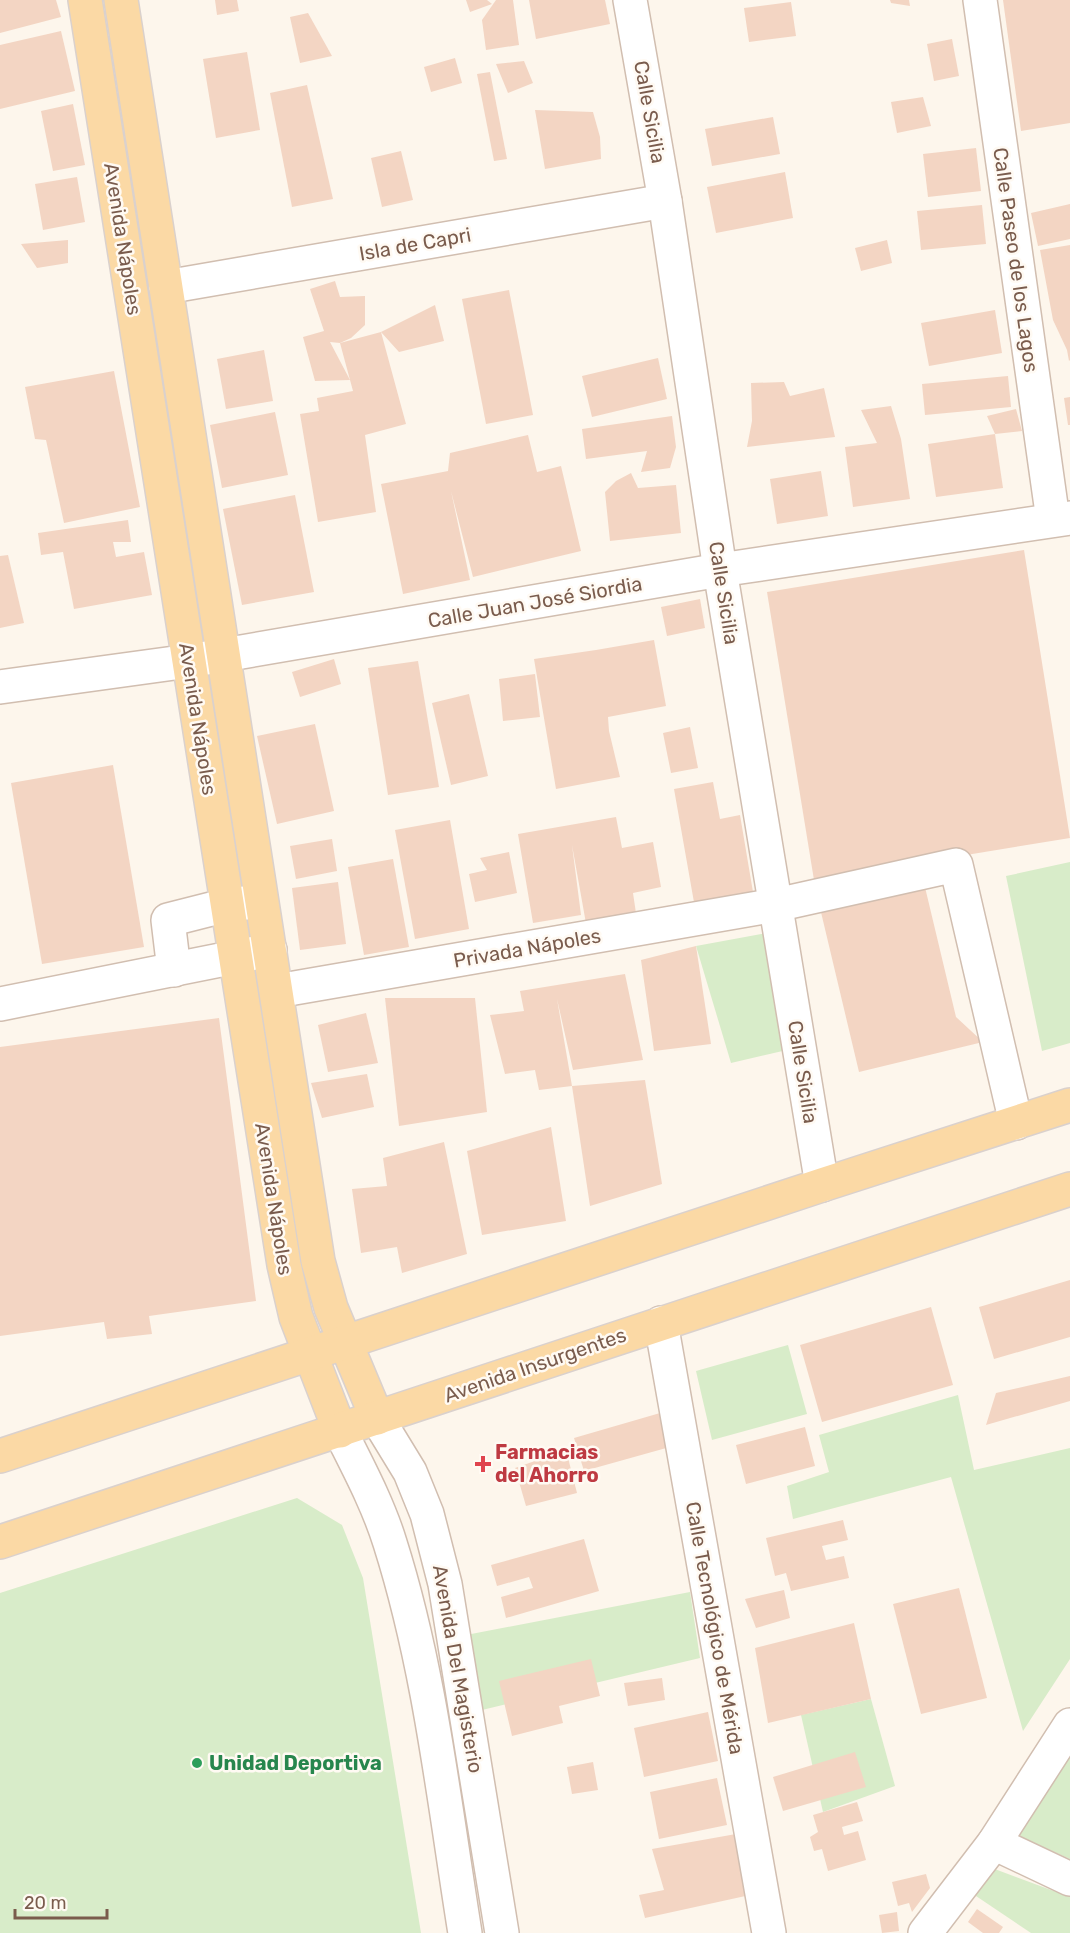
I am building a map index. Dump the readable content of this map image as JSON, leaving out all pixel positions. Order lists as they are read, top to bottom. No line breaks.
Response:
{"streets":{"main road":["Avenida Nápoles","Avenida Insurgentes"],"street":["Calle Sicilia","Isla de Capri","Calle Paseo de los Lagos","Calle Juan José Siordia","Privada Nápoles","Calle Tecnológico de Mérida","Avenida Del Magisterio"]},"crossings":[["Calle Sicilia","Isla de Capri"],["Calle Sicilia","Calle Juan José Siordia"],["Calle Sicilia","Privada Nápoles"],["Avenida Nápoles","Isla de Capri"],["Avenida Nápoles","Calle Juan José Siordia"],["Avenida Nápoles","Privada Nápoles"],["Avenida Nápoles","Avenida Insurgentes"],["Avenida Nápoles","Avenida Del Magisterio"],["Calle Paseo de los Lagos","Calle Juan José Siordia"],["Avenida Insurgentes","Calle Tecnológico de Mérida"],["Avenida Insurgentes","Avenida Del Magisterio"]],"places":{"health":["Farmacias del Ahorro"],"other":["Unidad Deportiva"]},"scale_bar":"20 m"}
